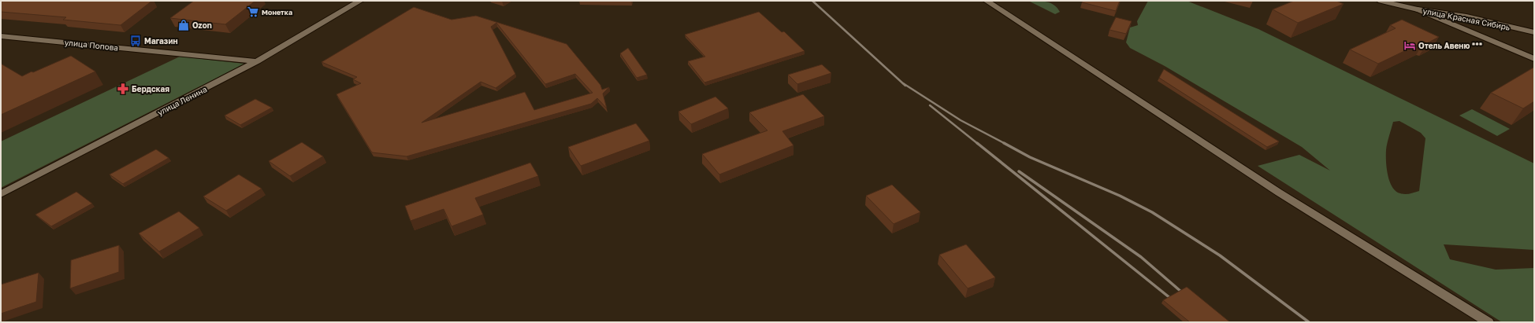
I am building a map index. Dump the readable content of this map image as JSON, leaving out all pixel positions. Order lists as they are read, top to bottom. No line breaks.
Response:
{"streets":{"street":["улица Красная Сибирь","улица Попова","улица Ленина"]},"crossings":[["улица Попова","улица Ленина"]],"places":{"supermarket":["Монетка"],"shop":["Ozon"],"bus stop":["Магазин"],"hotel":["Отель Авеню ***"],"pharmacy":["Бердская"]}}
